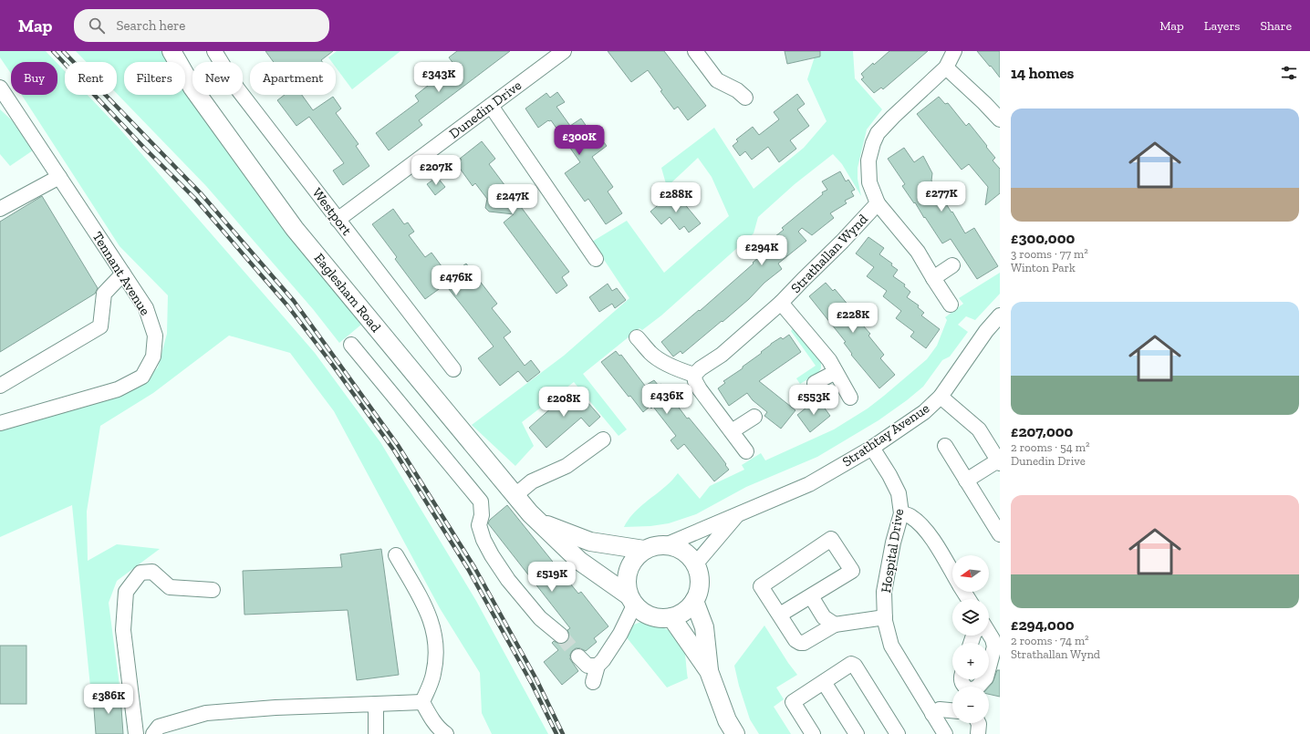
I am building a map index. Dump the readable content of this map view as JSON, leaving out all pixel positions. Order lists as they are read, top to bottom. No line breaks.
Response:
{"streets":{"main road":["Eaglesham Road"],"street":["Dunedin Drive","Westport","Strathallan Wynd","Tennant Avenue","Strathtay Avenue","Hospital Drive"]},"crossings":[["Dunedin Drive","Westport"],["Eaglesham Road","Strathtay Avenue"],["Strathtay Avenue","Hospital Drive"]],"north":"left","page":{"header":"Map","search":"Search here","nav":["Map","Layers","Share"],"heading":"14 homes","price":["£343K","£300K","£207K","£277K","£288K","£247K","£294K","£476K","£228K","£436K","£553K","£208K","£519K","£386K"],"chip":["Buy","Rent","Filters","New","Apartment"],"list":[{"name":"£300,000","note":"3 rooms · 77 m² · Winton Park"},{"name":"£207,000","note":"2 rooms · 54 m² · Dunedin Drive"},{"name":"£294,000","note":"2 rooms · 74 m² · Strathallan Wynd"}],"map_buttons":["+","−"]}}
